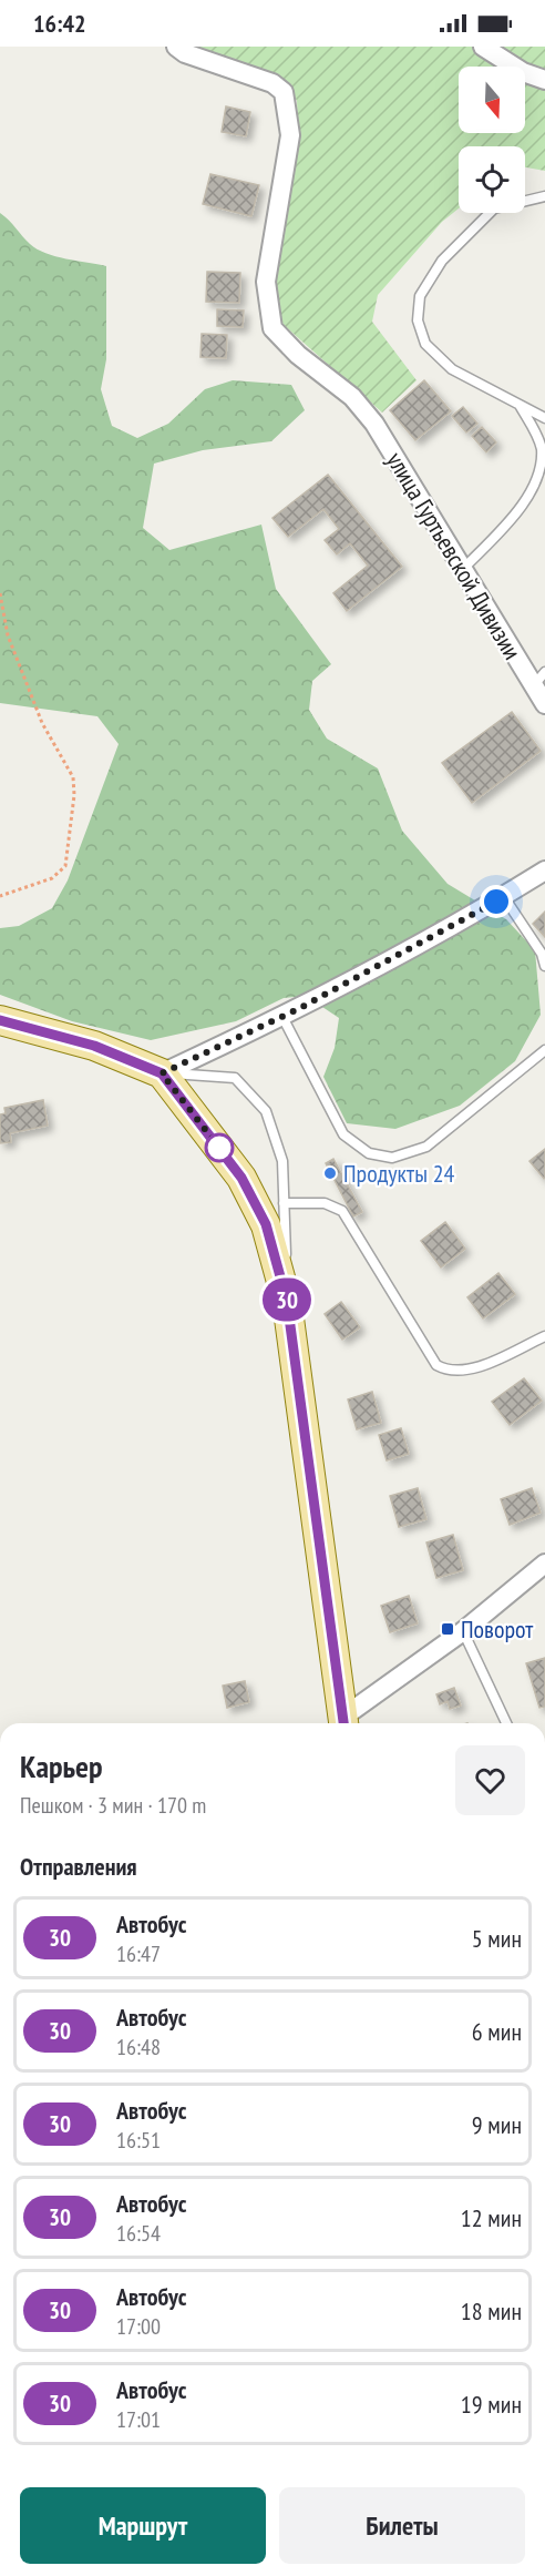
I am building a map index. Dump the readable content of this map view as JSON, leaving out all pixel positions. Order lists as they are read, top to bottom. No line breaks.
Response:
{"streets":{"street":["улица Гуртьевской Дивизии"]},"places":{"other":["Продукты 24"],"transit":["Поворот"]},"lines":["bus line 30"],"north":"bottom","page":{"status":"16:42","on_map":"30","heading":[["Карьер","Пешком · 3 мин · 170 m"],"Отправления"],"list":[{"mark":"30","name":"Автобус","note":"16:47","value":"5 мин"},{"mark":"30","name":"Автобус","note":"16:48","value":"6 мин"},{"mark":"30","name":"Автобус","note":"16:51","value":"9 мин"},{"mark":"30","name":"Автобус","note":"16:54","value":"12 мин"},{"mark":"30","name":"Автобус","note":"17:00","value":"18 мин"},{"mark":"30","name":"Автобус","note":"17:01","value":"19 мин"}],"buttons":["Маршрут","Билеты"]}}
